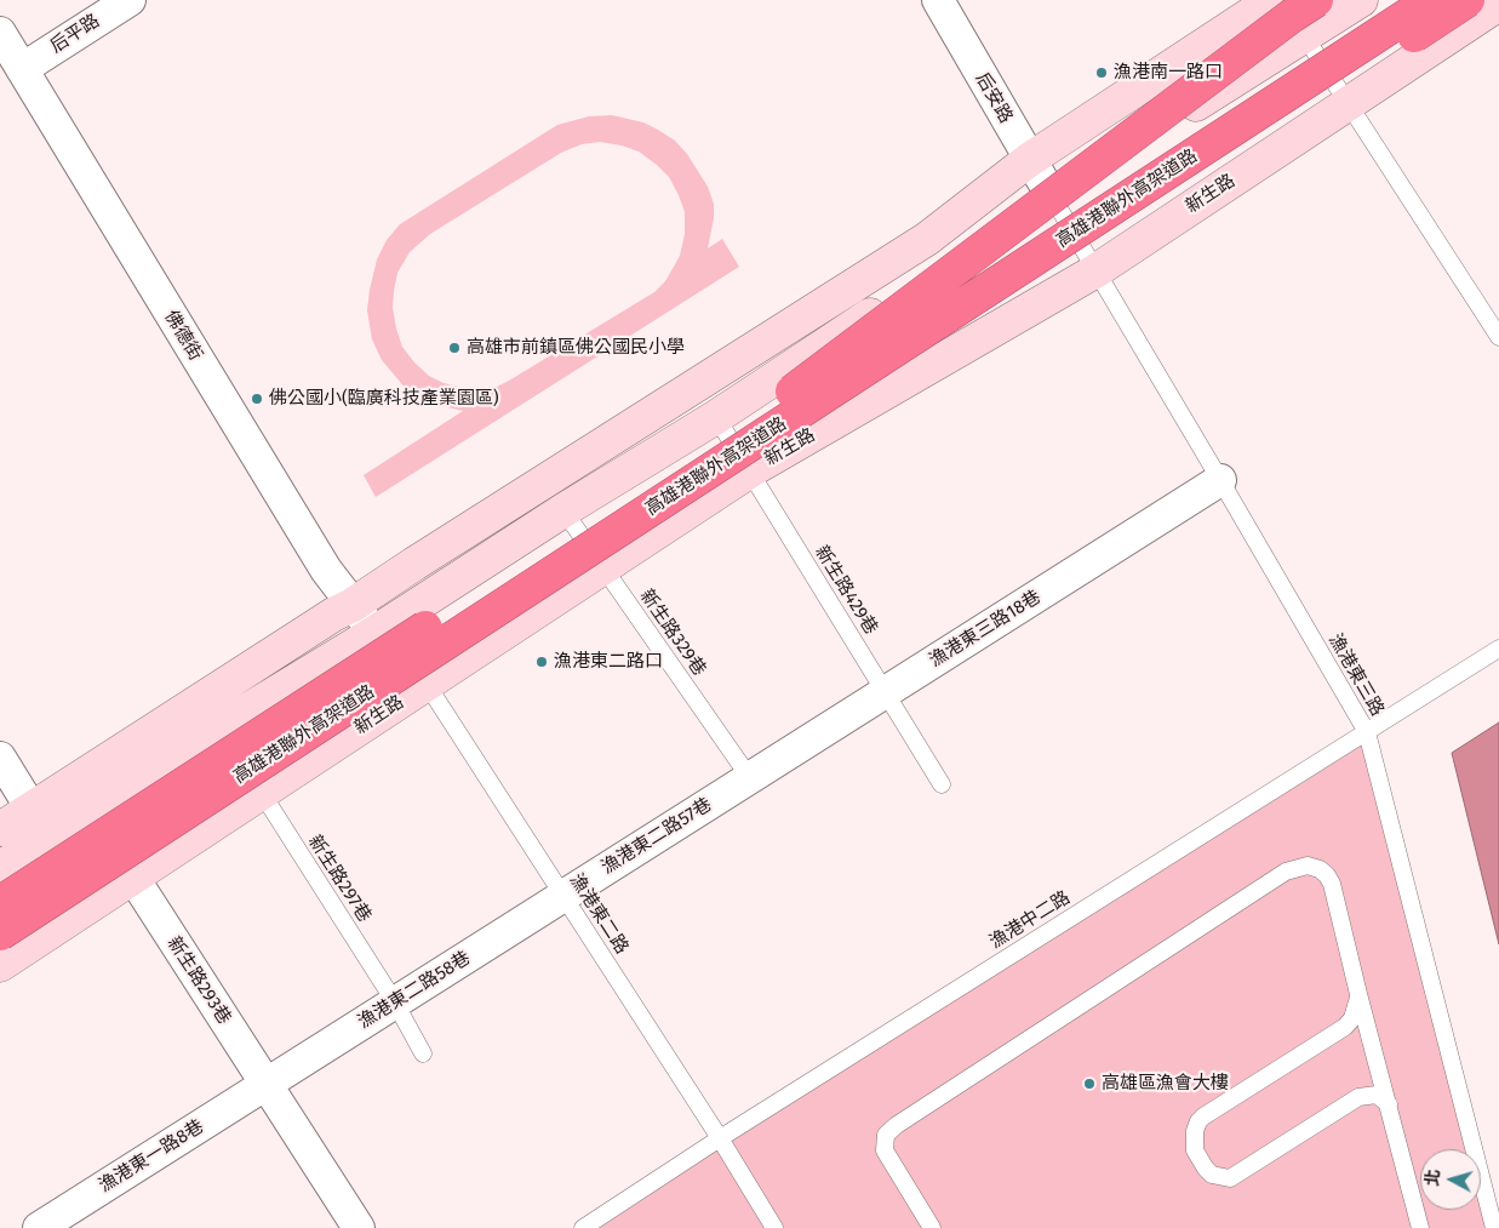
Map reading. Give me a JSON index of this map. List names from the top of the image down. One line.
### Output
{"streets":{"highway":["高雄港聯外高架道路"],"street":["后平路","后安路","新生路","佛德街","漁港東三路18巷","漁港東二路57巷","新生路293巷","漁港東二路58巷","漁港東一路8巷"],"lane":["新生路429巷","新生路329巷","漁港東三路","新生路297巷","漁港東二路","漁港中二路"]},"crossings":[["后平路","佛德街"],["后安路","漁港東三路"],["新生路","新生路429巷"],["新生路","新生路329巷"],["新生路","漁港東三路"],["新生路","新生路297巷"],["新生路","漁港東二路"],["新生路","新生路293巷"],["佛德街","漁港東二路"],["新生路429巷","漁港東三路18巷"],["漁港東三路18巷","新生路329巷"],["漁港東三路18巷","漁港東三路"],["漁港東三路18巷","漁港東二路57巷"],["新生路329巷","漁港東二路57巷"],["漁港東三路","漁港中二路"],["漁港東二路57巷","漁港東二路"],["漁港東二路57巷","漁港東二路58巷"],["新生路297巷","漁港東二路58巷"],["漁港東二路","漁港中二路"],["漁港東二路","漁港東二路58巷"],["新生路293巷","漁港東二路58巷"],["新生路293巷","漁港東一路8巷"],["漁港東二路58巷","漁港東一路8巷"]],"places":["漁港南一路口","高雄市前鎮區佛公國民小學","佛公國小(臨廣科技產業園區)","漁港東二路口","高雄區漁會大樓"],"north":"left"}
